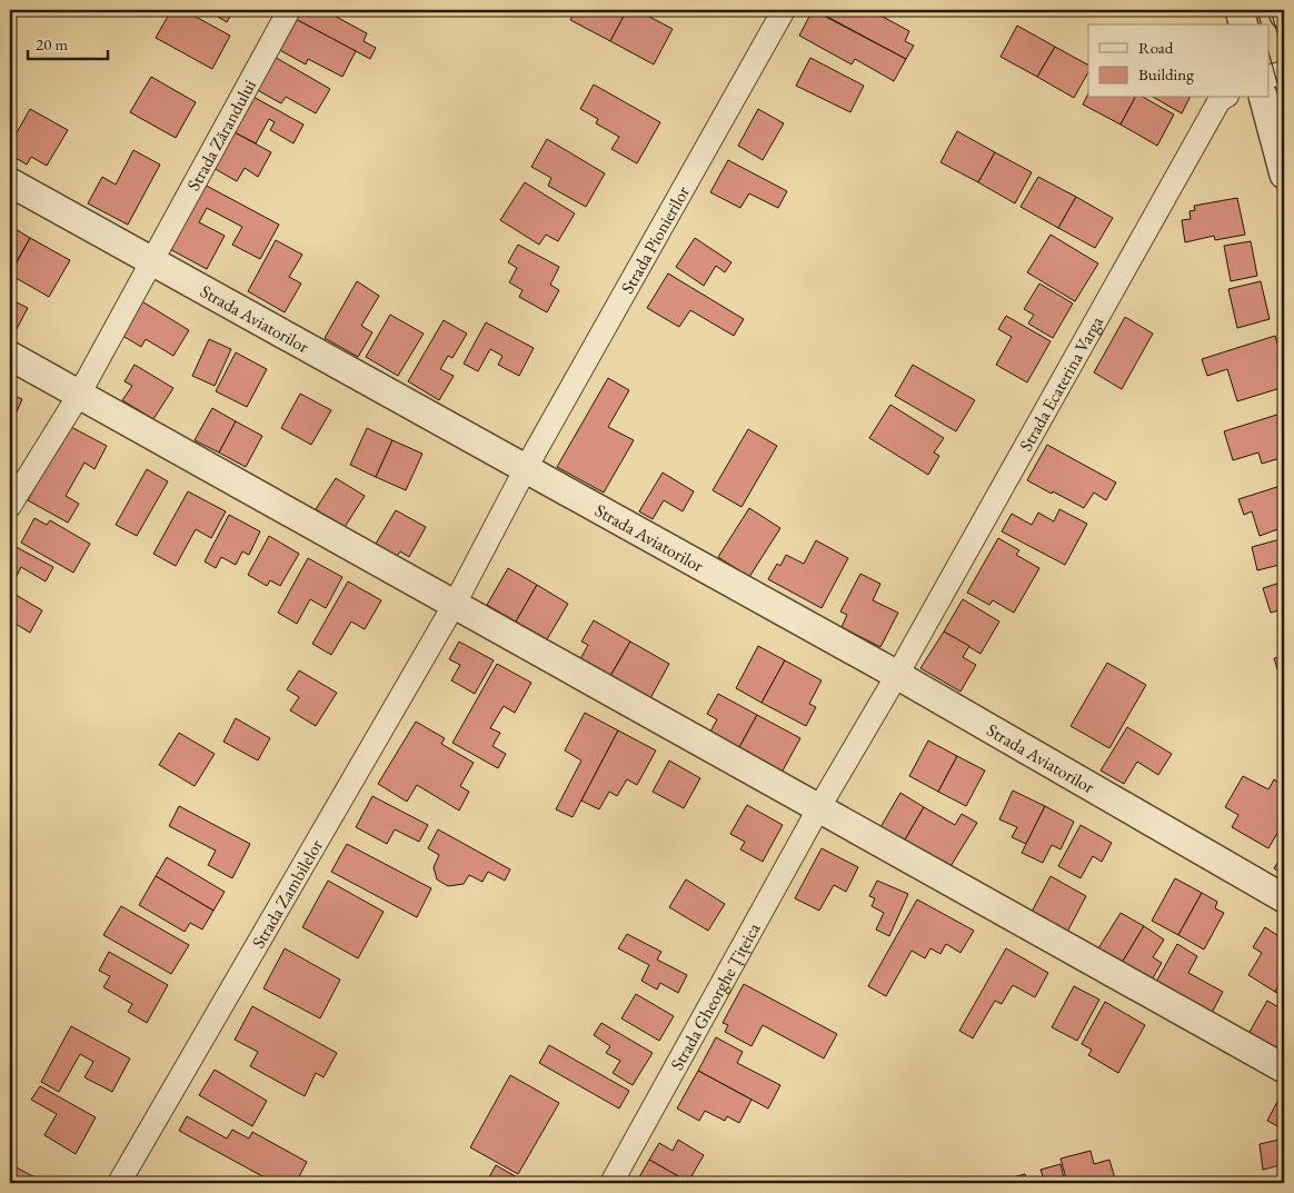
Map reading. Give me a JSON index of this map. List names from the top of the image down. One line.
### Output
{"streets":{"street":["Strada Zărandului","Strada Pionierilor","Strada Aviatorilor","Strada Ecaterina Varga","Strada Zambilelor","Strada Gheorghe Țițeica"]},"crossings":[["Strada Zărandului","Strada Aviatorilor"],["Strada Pionierilor","Strada Aviatorilor"],["Strada Pionierilor","Strada Zambilelor"],["Strada Aviatorilor","Strada Ecaterina Varga"],["Strada Ecaterina Varga","Strada Gheorghe Țițeica"]],"legend":["Road","Building"],"scale_bar":"20 m"}
